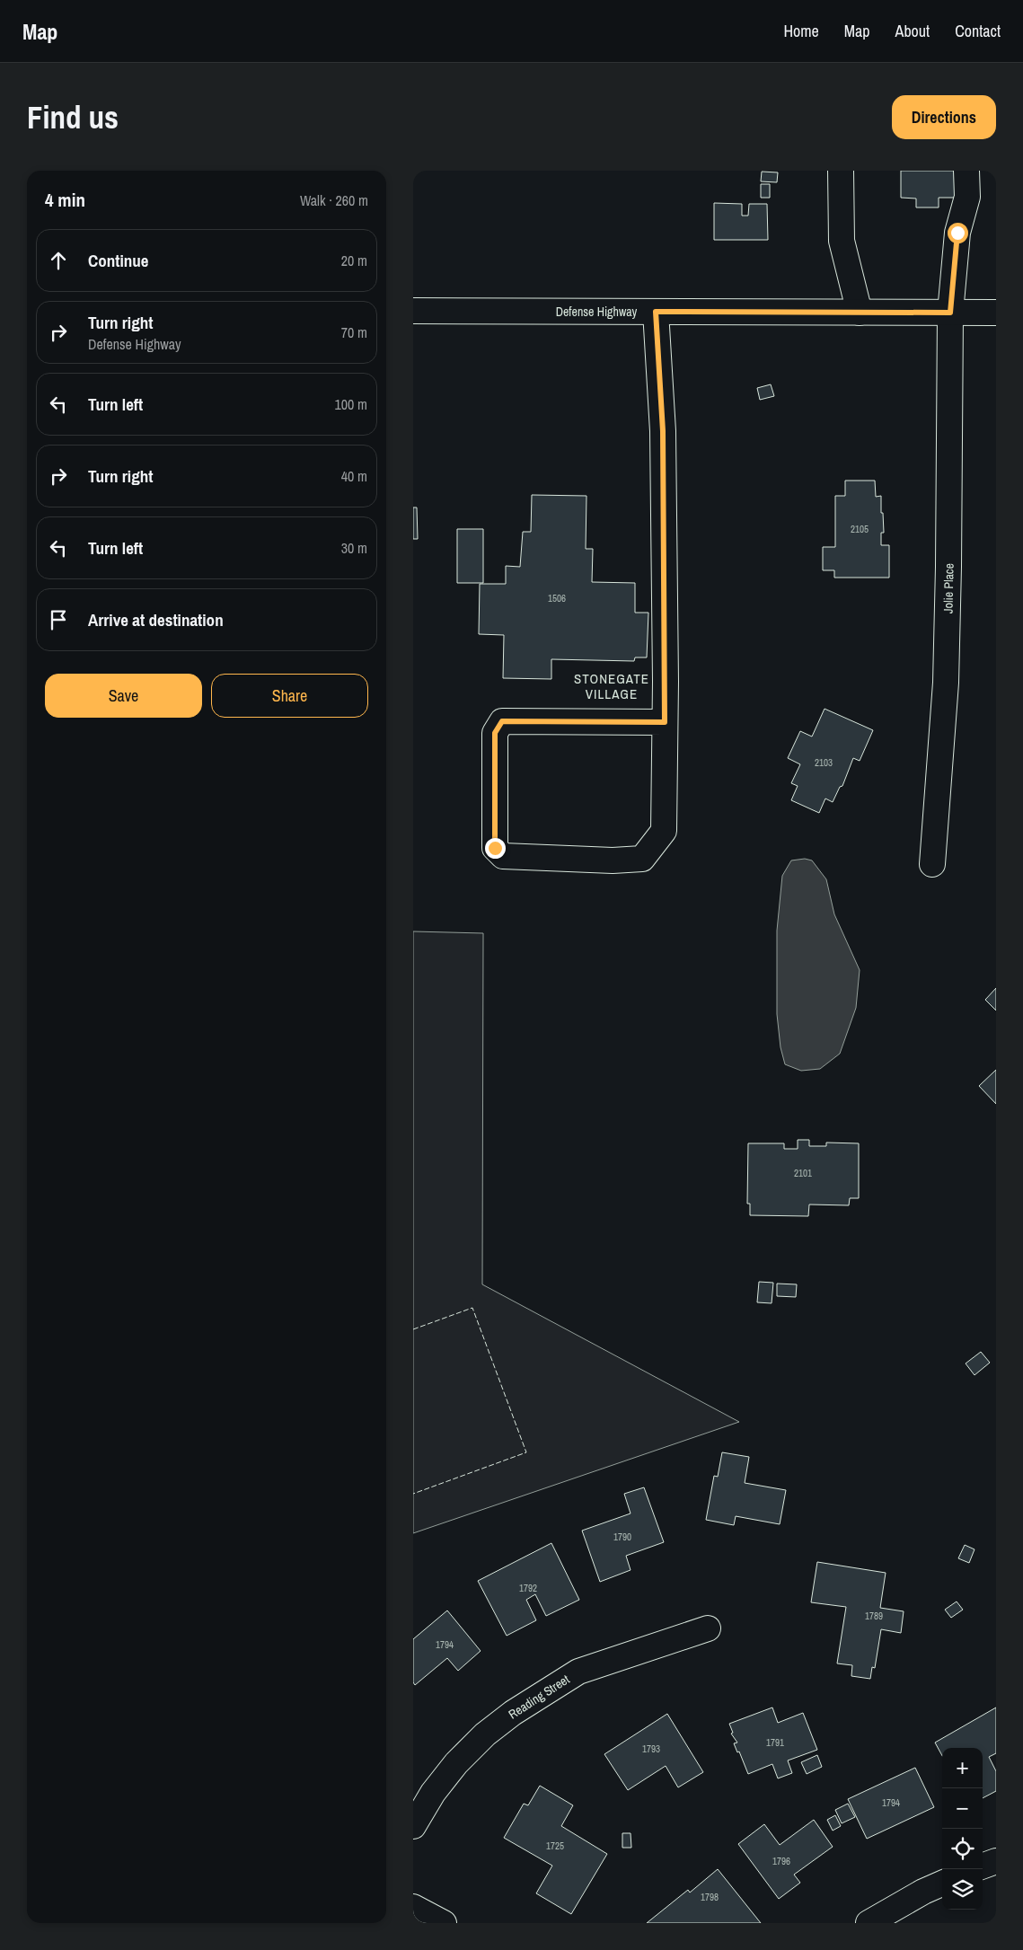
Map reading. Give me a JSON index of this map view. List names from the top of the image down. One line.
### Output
{"streets":{"street":["Defense Highway","Jolie Place","Reading Street"]},"crossings":[["Defense Highway","Jolie Place"]],"districts":["STONEGATE VILLAGE"],"house_numbers":["2105","1506","2103","2101","1790","1792","1789","1794","1791","1793","1794","1725","1796","1798"],"page":{"header":"Map","nav":["Home","Map","About","Contact"],"buttons":["Directions",["Save","Share"]],"title":"Find us","heading":["4 min","Walk · 260 m"],"list":[["Continue","20 m"],["Turn right","Defense Highway","70 m"],["Turn left","100 m"],["Turn right","40 m"],["Turn left","30 m"],"Arrive at destination"],"map_buttons":["+","−"]}}
